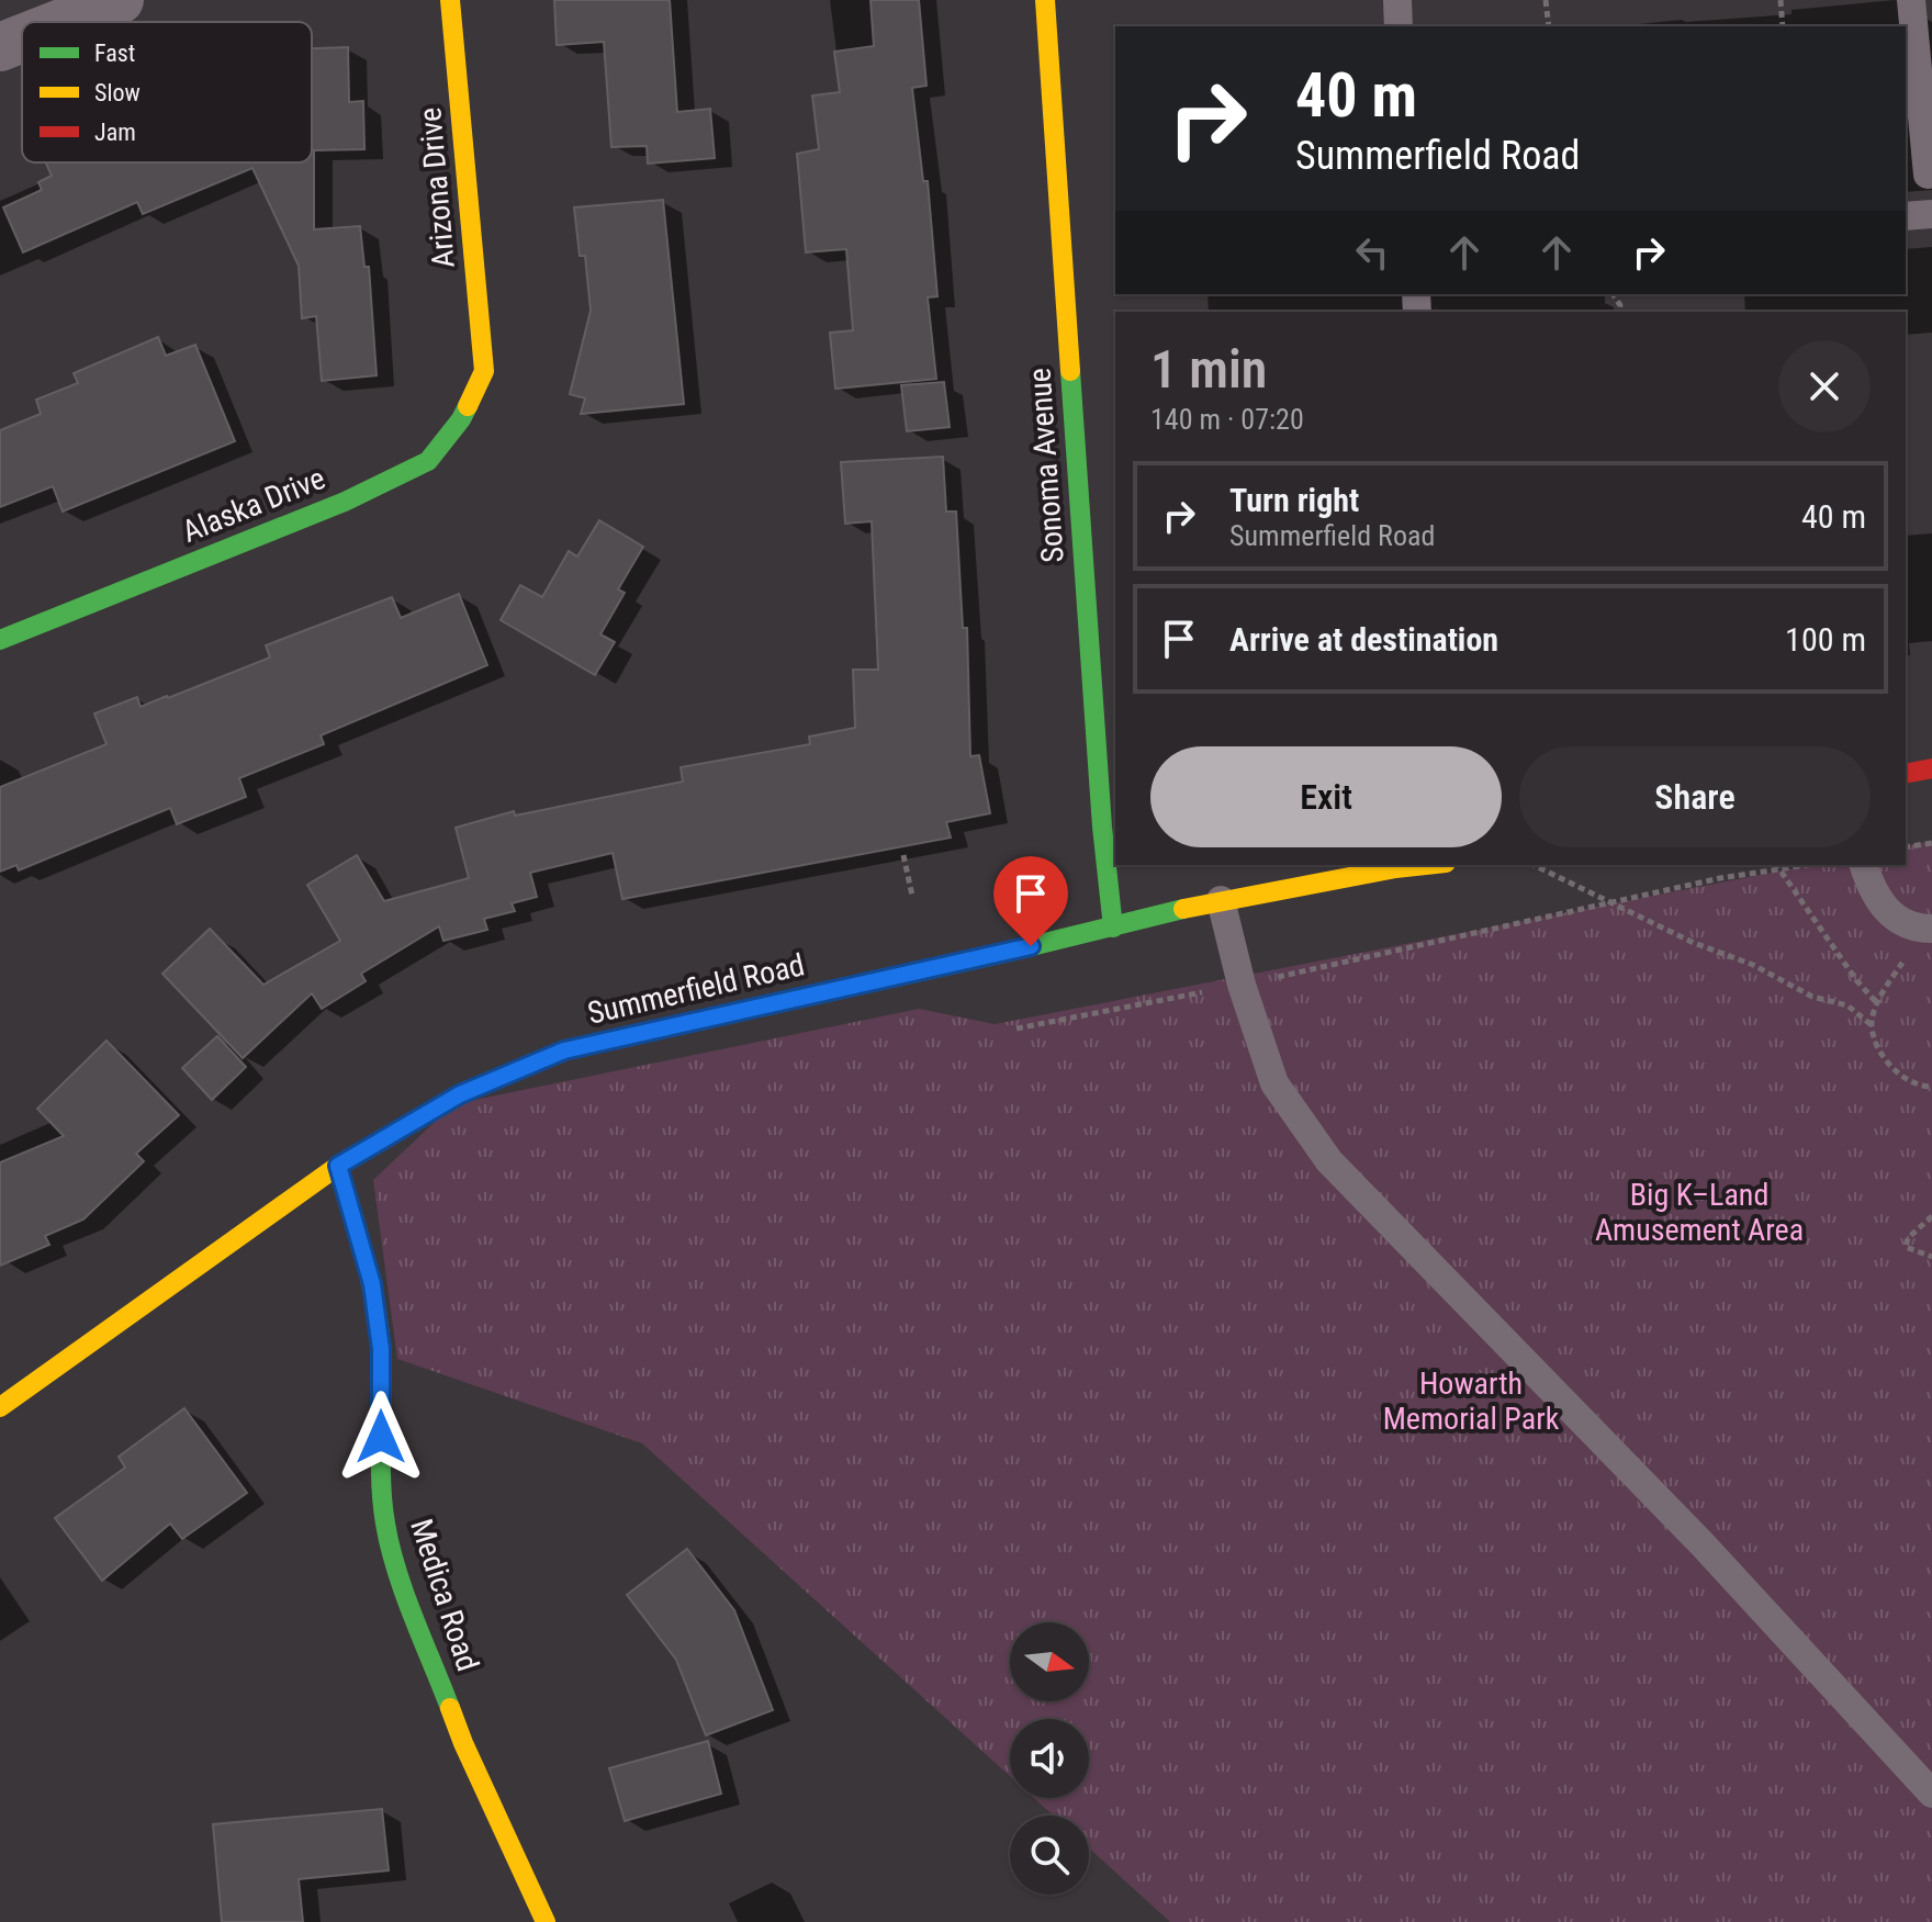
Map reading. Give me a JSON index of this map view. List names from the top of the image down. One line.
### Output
{"streets":{"street":["Arizona Drive","Sonoma Avenue","Alaska Drive","Summerfield Road","Medica Road"]},"crossings":[["Arizona Drive","Alaska Drive"],["Sonoma Avenue","Summerfield Road"],["Summerfield Road","Medica Road"]],"parks":["Big K–Land Amusement Area","Howarth Memorial Park"],"legend":["Fast","Slow","Jam"],"north":"right","page":{"turn":["40 m","Summerfield Road"],"heading":["1 min","140 m · 07:20"],"list":[{"name":"Turn right","note":"Summerfield Road","value":"40 m"},{"name":"Arrive at destination","value":"100 m"}],"buttons":["Exit","Share"]}}
